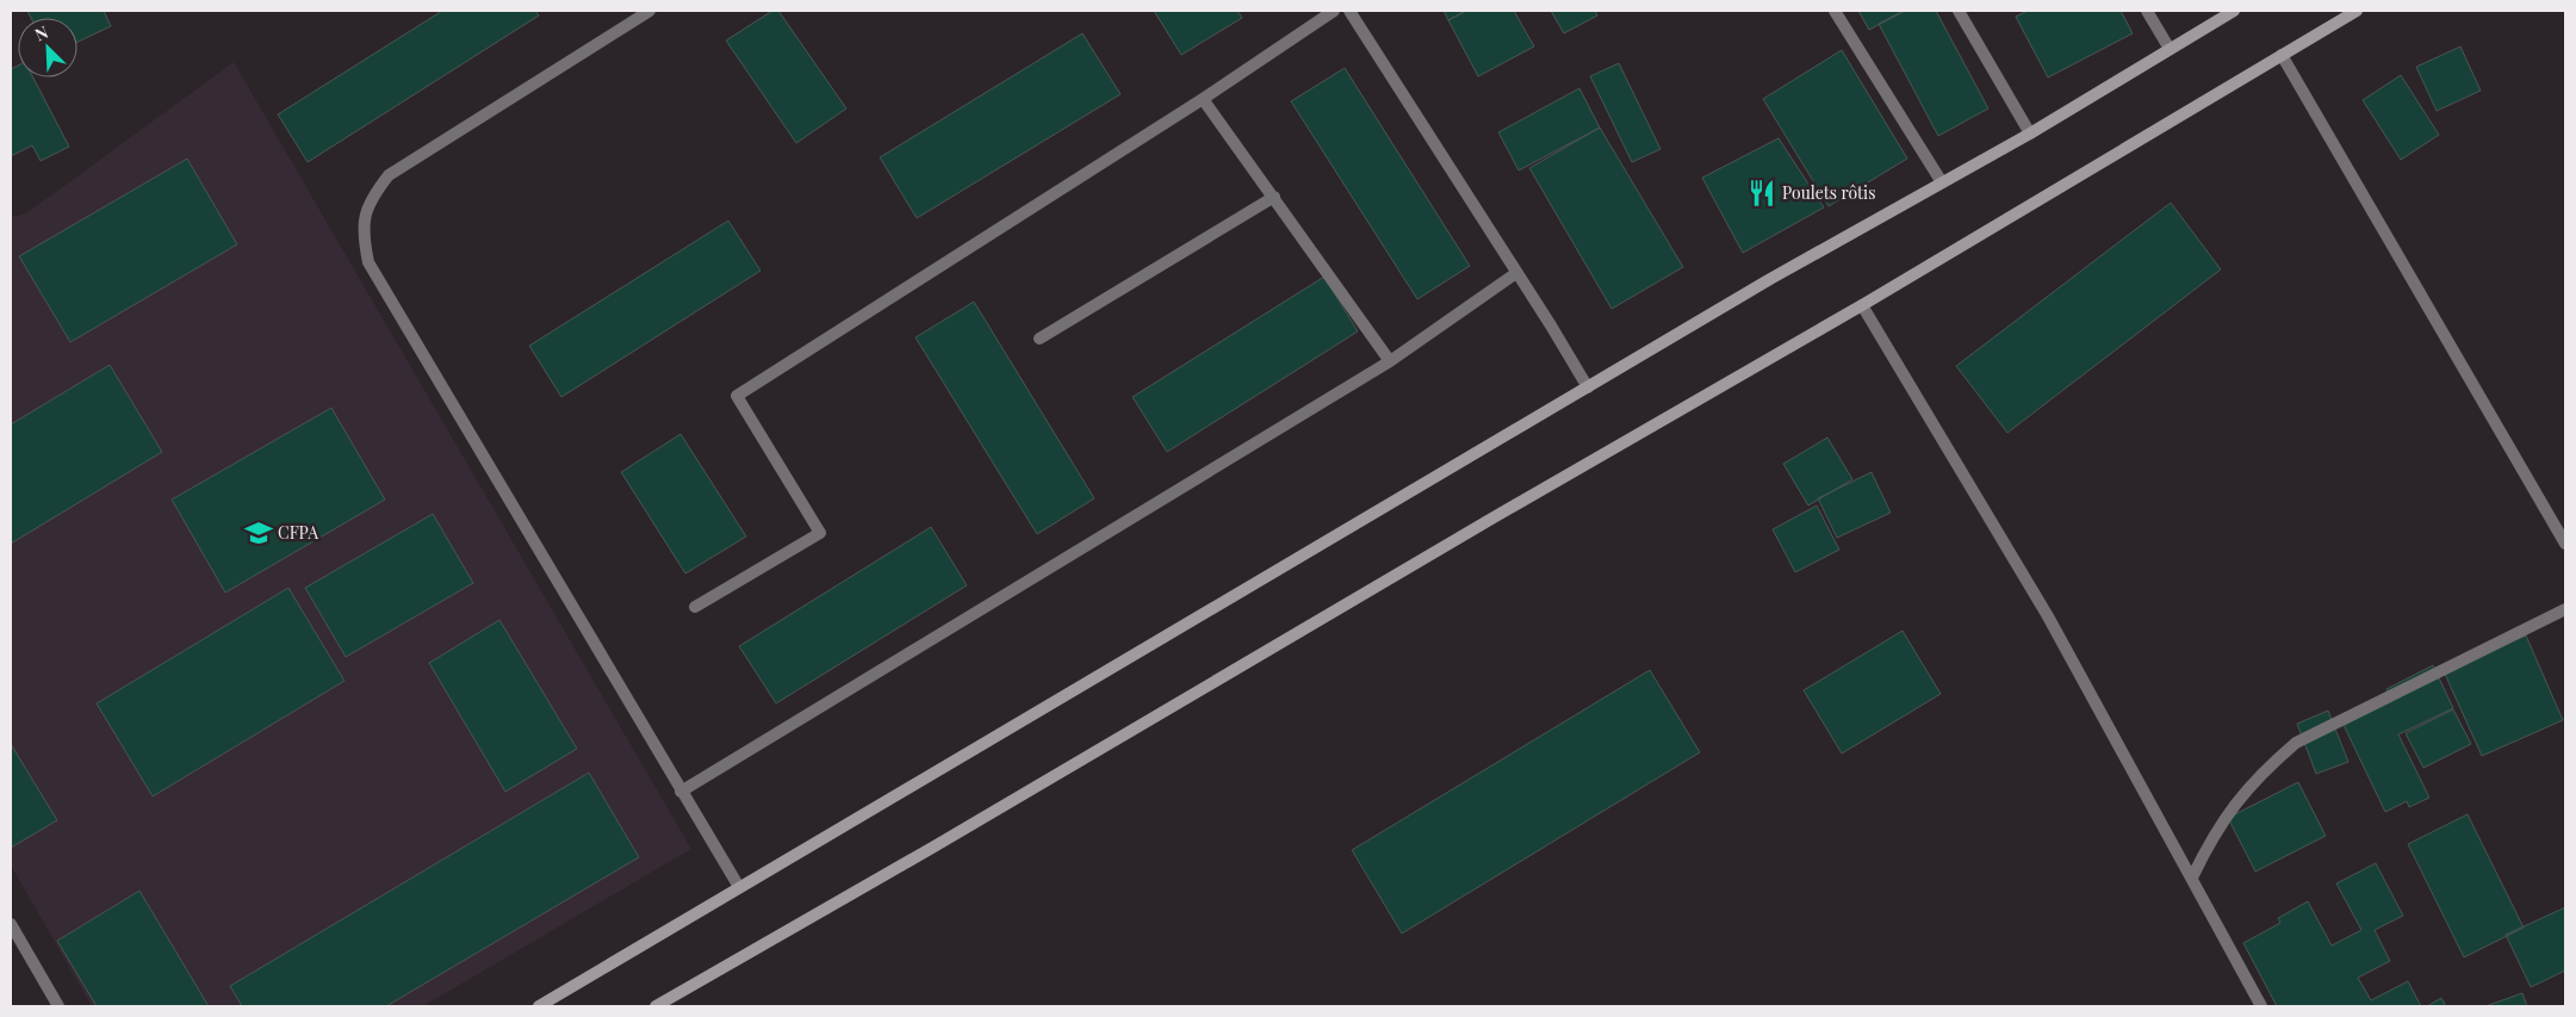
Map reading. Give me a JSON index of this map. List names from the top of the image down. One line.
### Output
{"places":{"restaurant":["Poulets rôtis"],"school or university":["CFPA"]},"north":"top left"}
